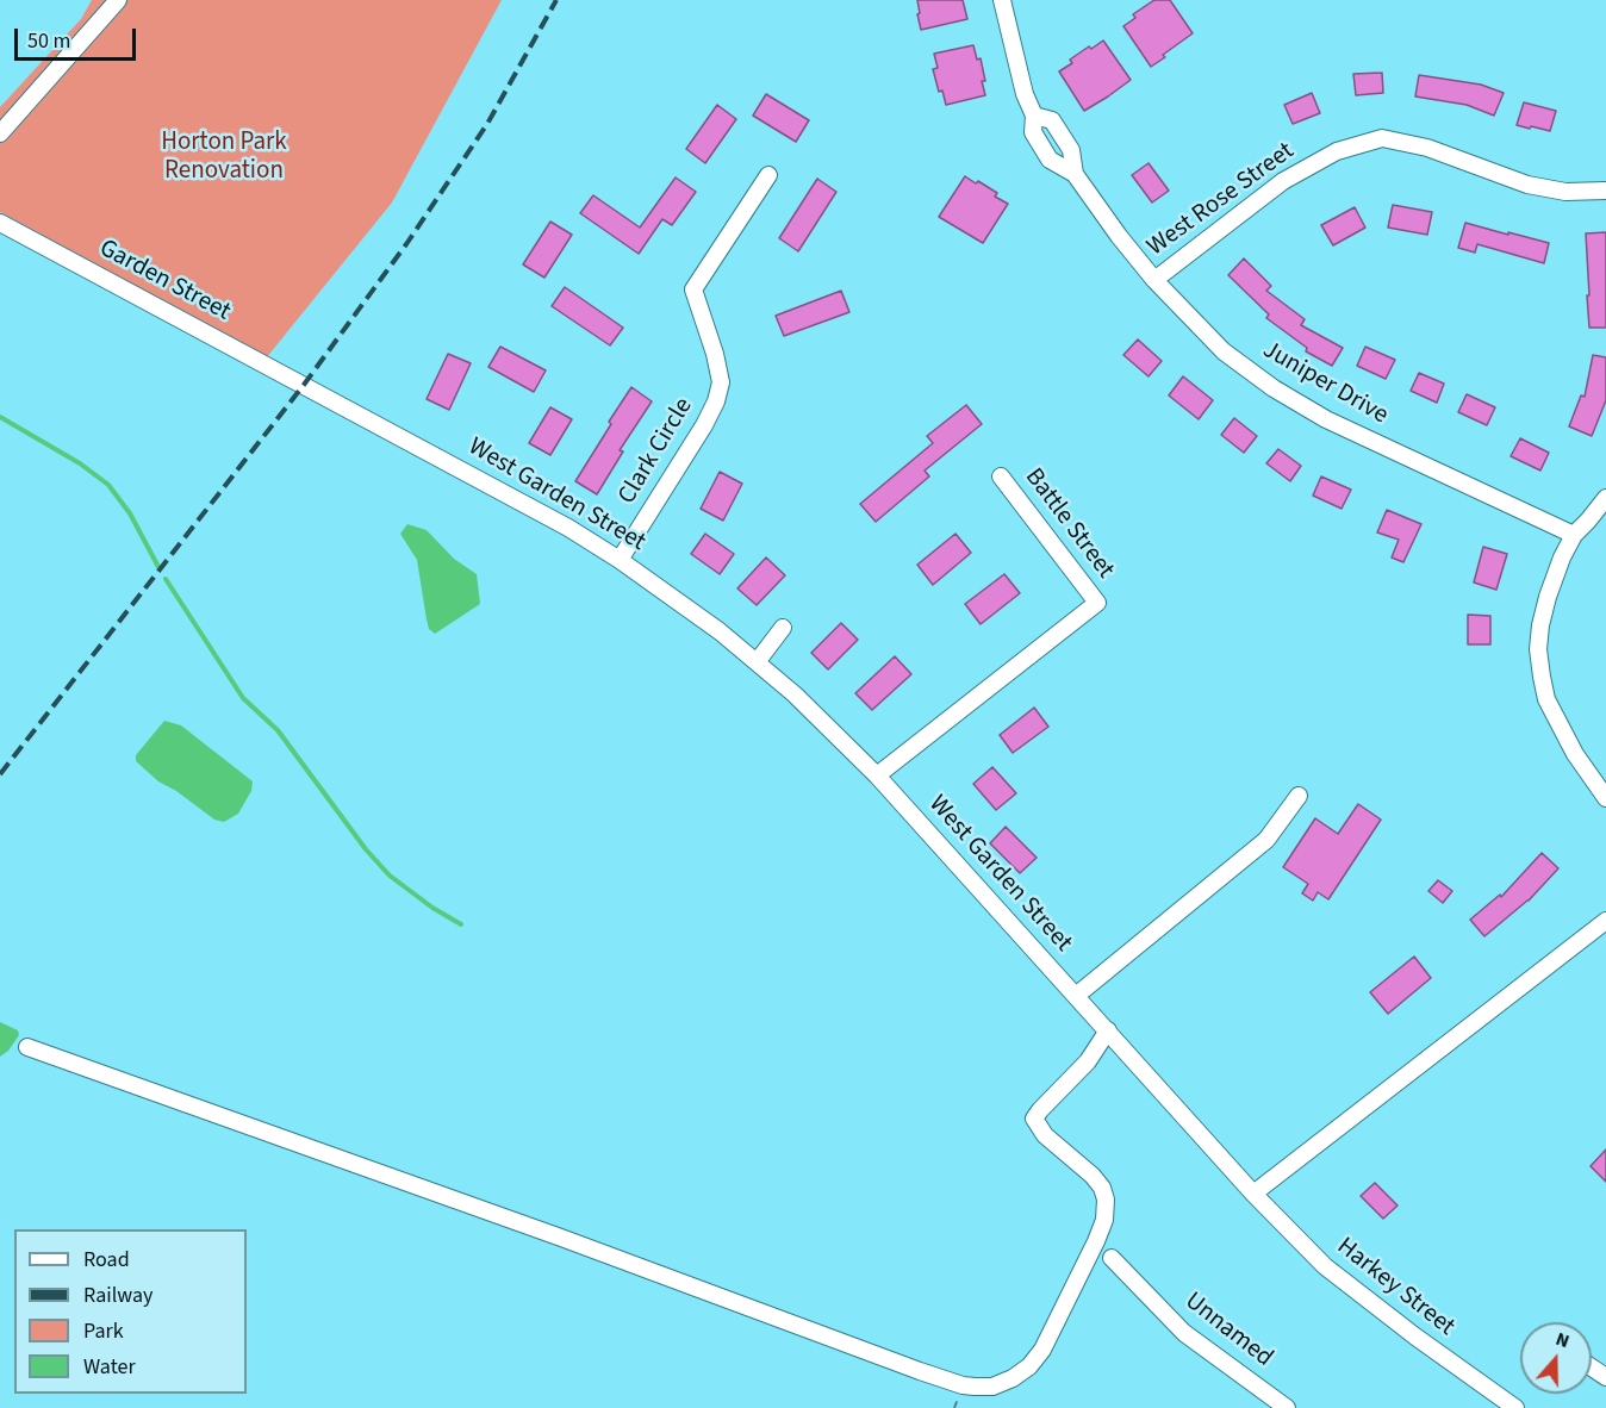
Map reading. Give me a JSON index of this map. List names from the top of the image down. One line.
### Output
{"streets":{"street":["West Rose Street","Garden Street","Juniper Drive","Clark Circle","West Garden Street","Battle Street","Harkey Street","Unnamed"]},"crossings":[["West Rose Street","Juniper Drive"],["Garden Street","West Garden Street"],["Clark Circle","West Garden Street"],["West Garden Street","Battle Street"],["West Garden Street","Harkey Street"]],"parks":["Horton Park Renovation"],"legend":["Road","Railway","Park","Water"],"scale_bar":"50 m","north":"top"}
